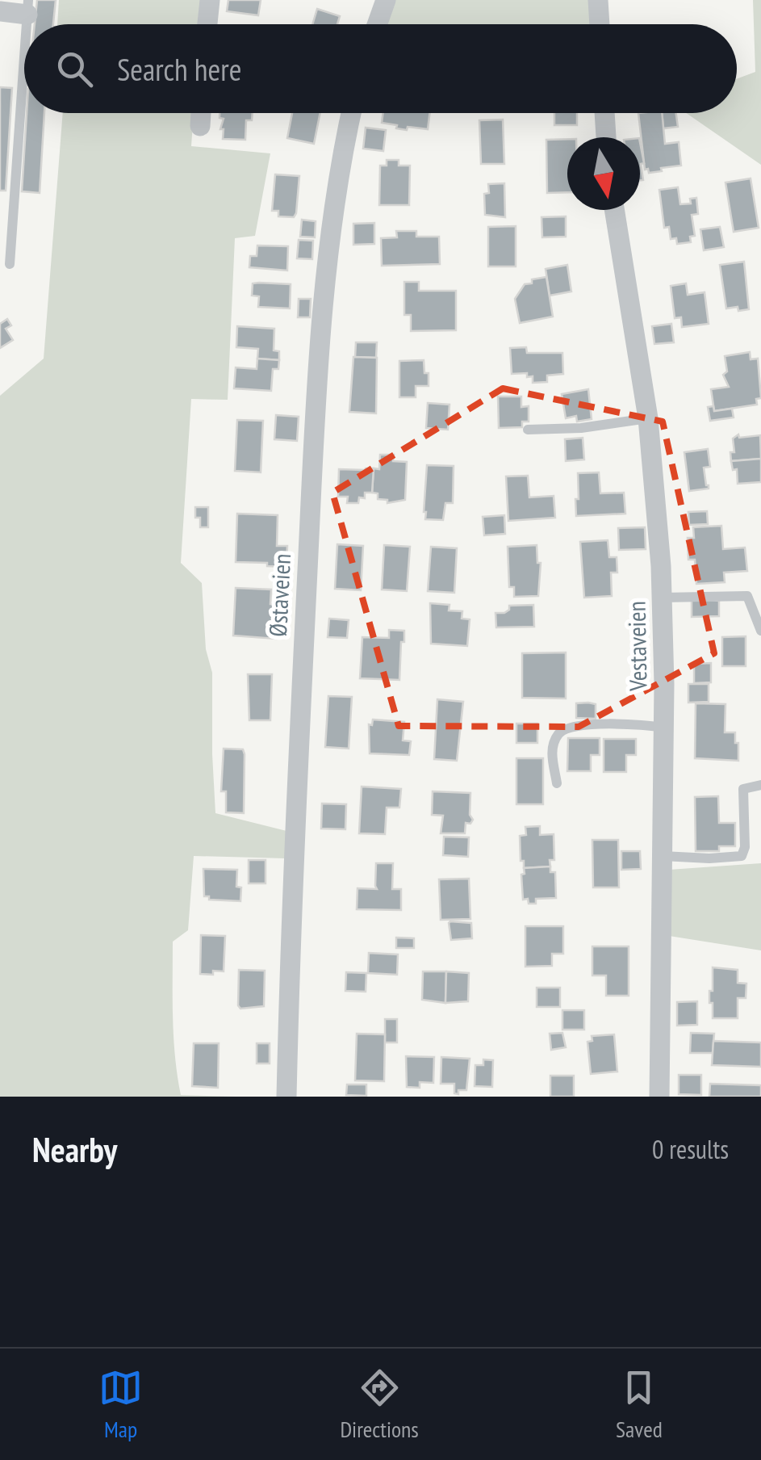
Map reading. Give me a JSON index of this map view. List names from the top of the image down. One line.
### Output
{"streets":{"street":["Østaveien","Vestaveien"]},"north":"bottom","page":{"search":"Search here","heading":["Nearby","0 results"],"nav":["Map","Directions","Saved"]}}
